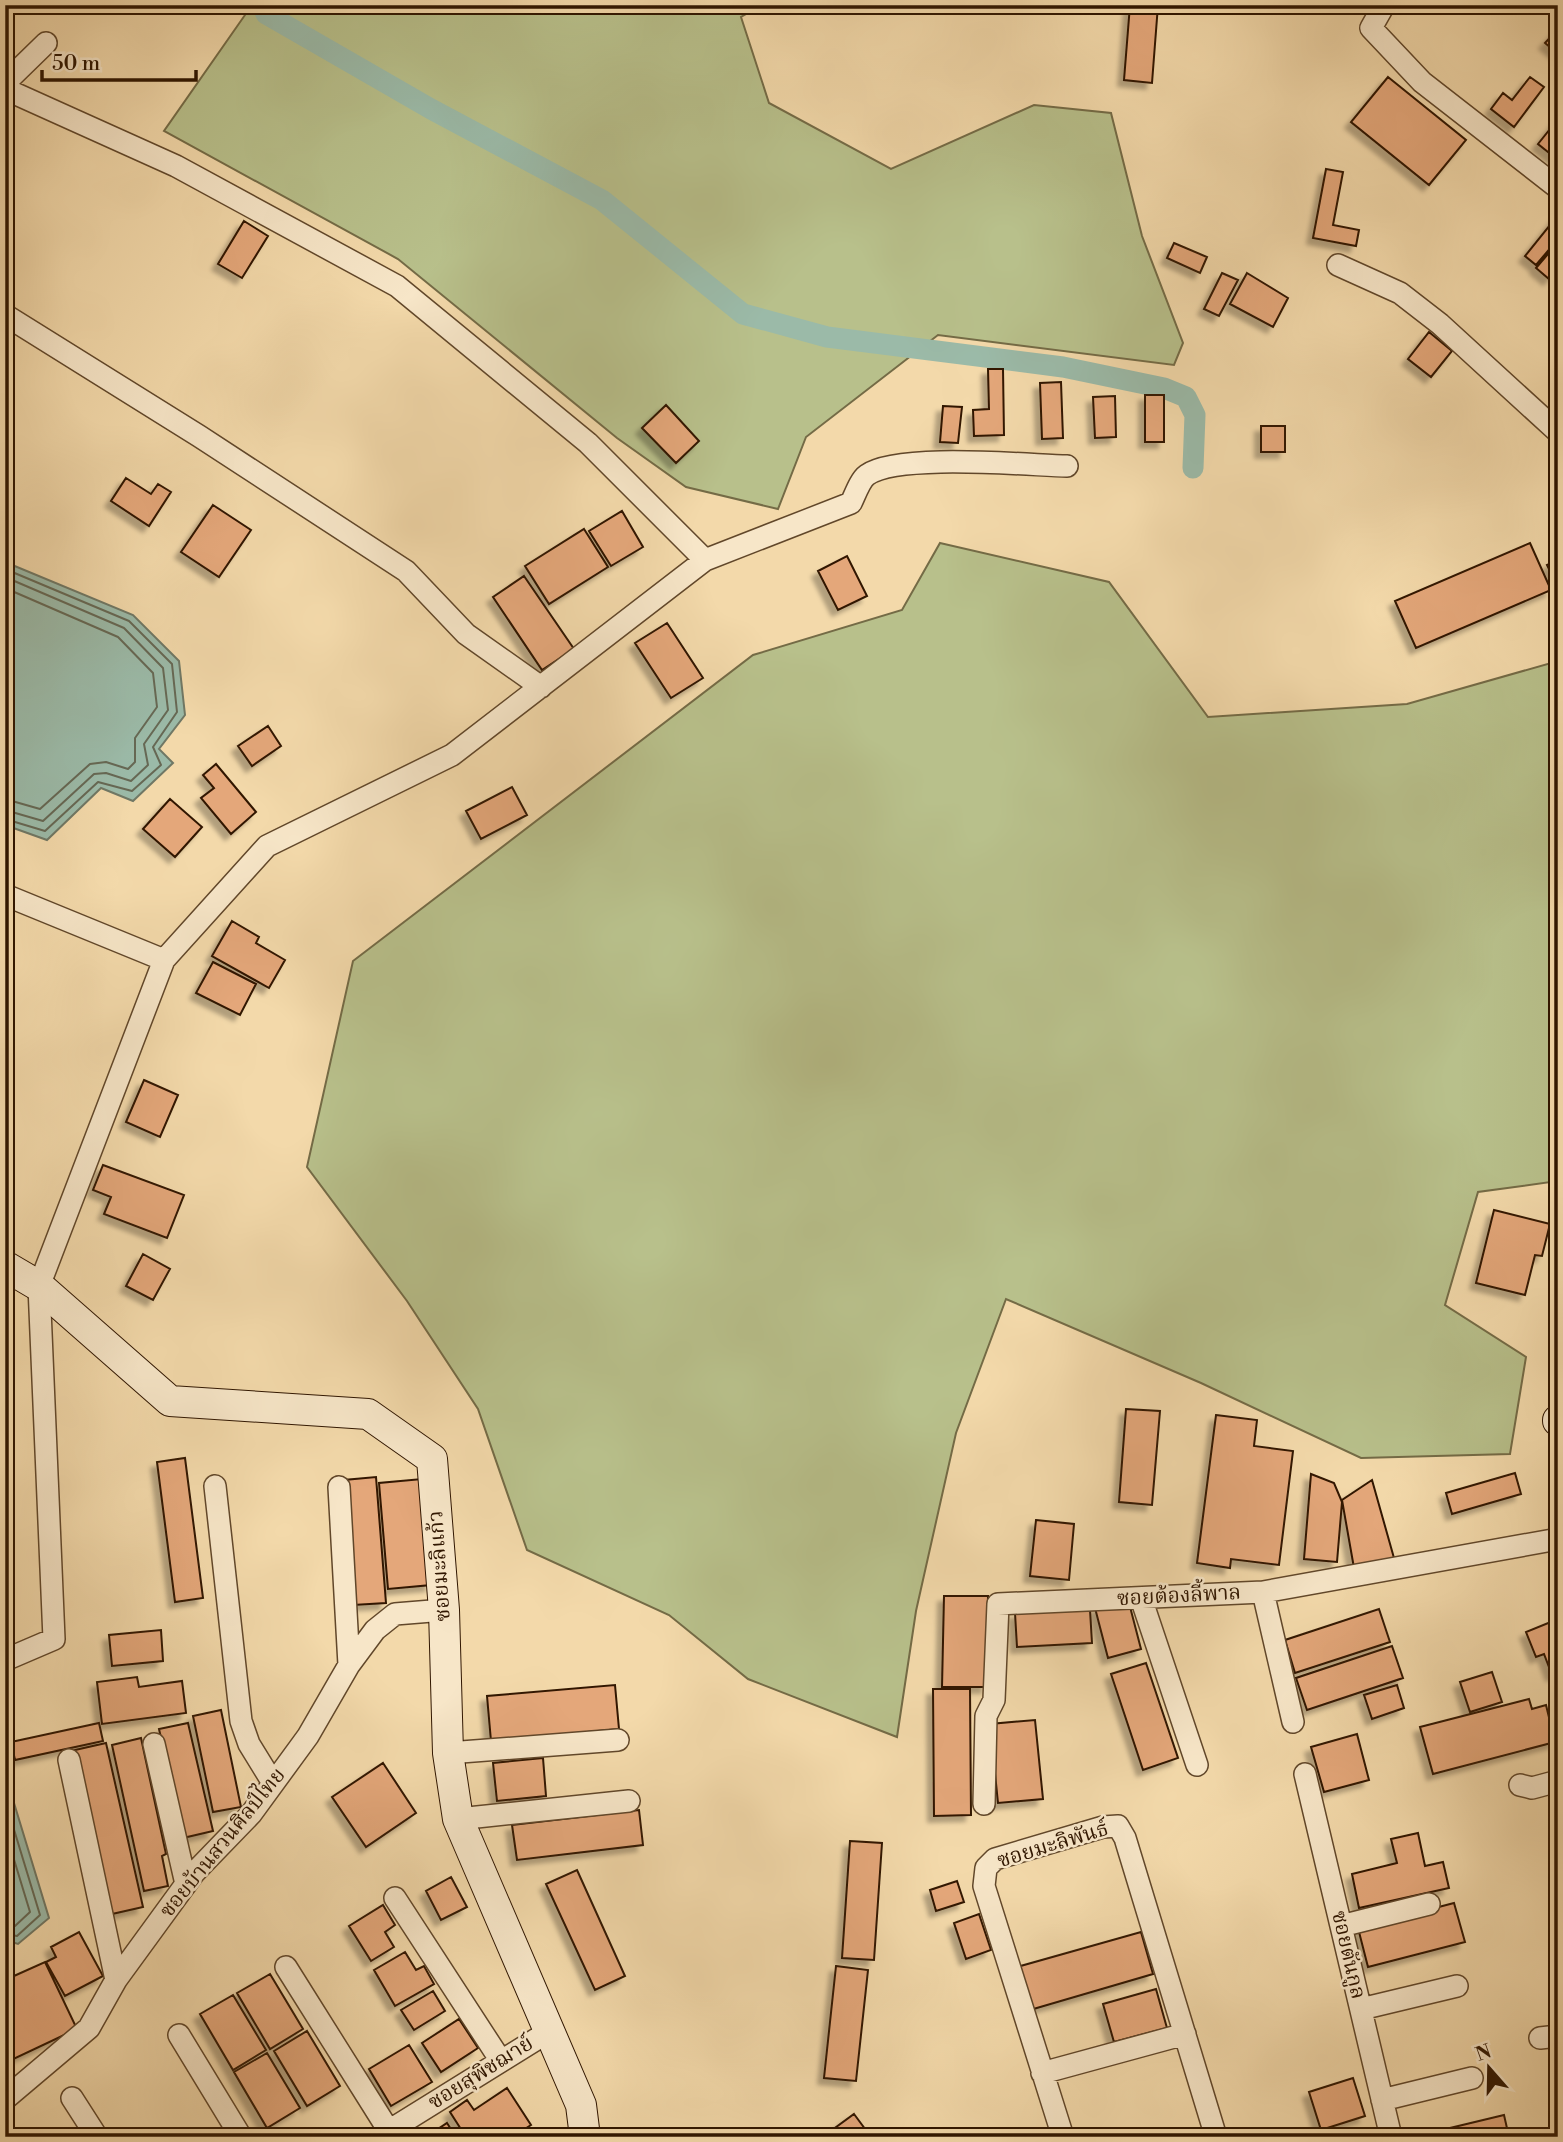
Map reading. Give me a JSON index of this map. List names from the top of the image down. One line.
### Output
{"streets":{"street":["ซอยมะลิแก้ว","ซอยต้องลี้พาล","ซอยบ้านสวนศิลป์ไทย","ซอยมะลิพันธ์","ซอยตันกูล","ซอยสุพิชฌาย์"]},"crossings":[["ซอยมะลิแก้ว","ซอยบ้านสวนศิลป์ไทย"],["ซอยมะลิแก้ว","ซอยสุพิชฌาย์"]],"scale_bar":"50 m","north":"top"}
